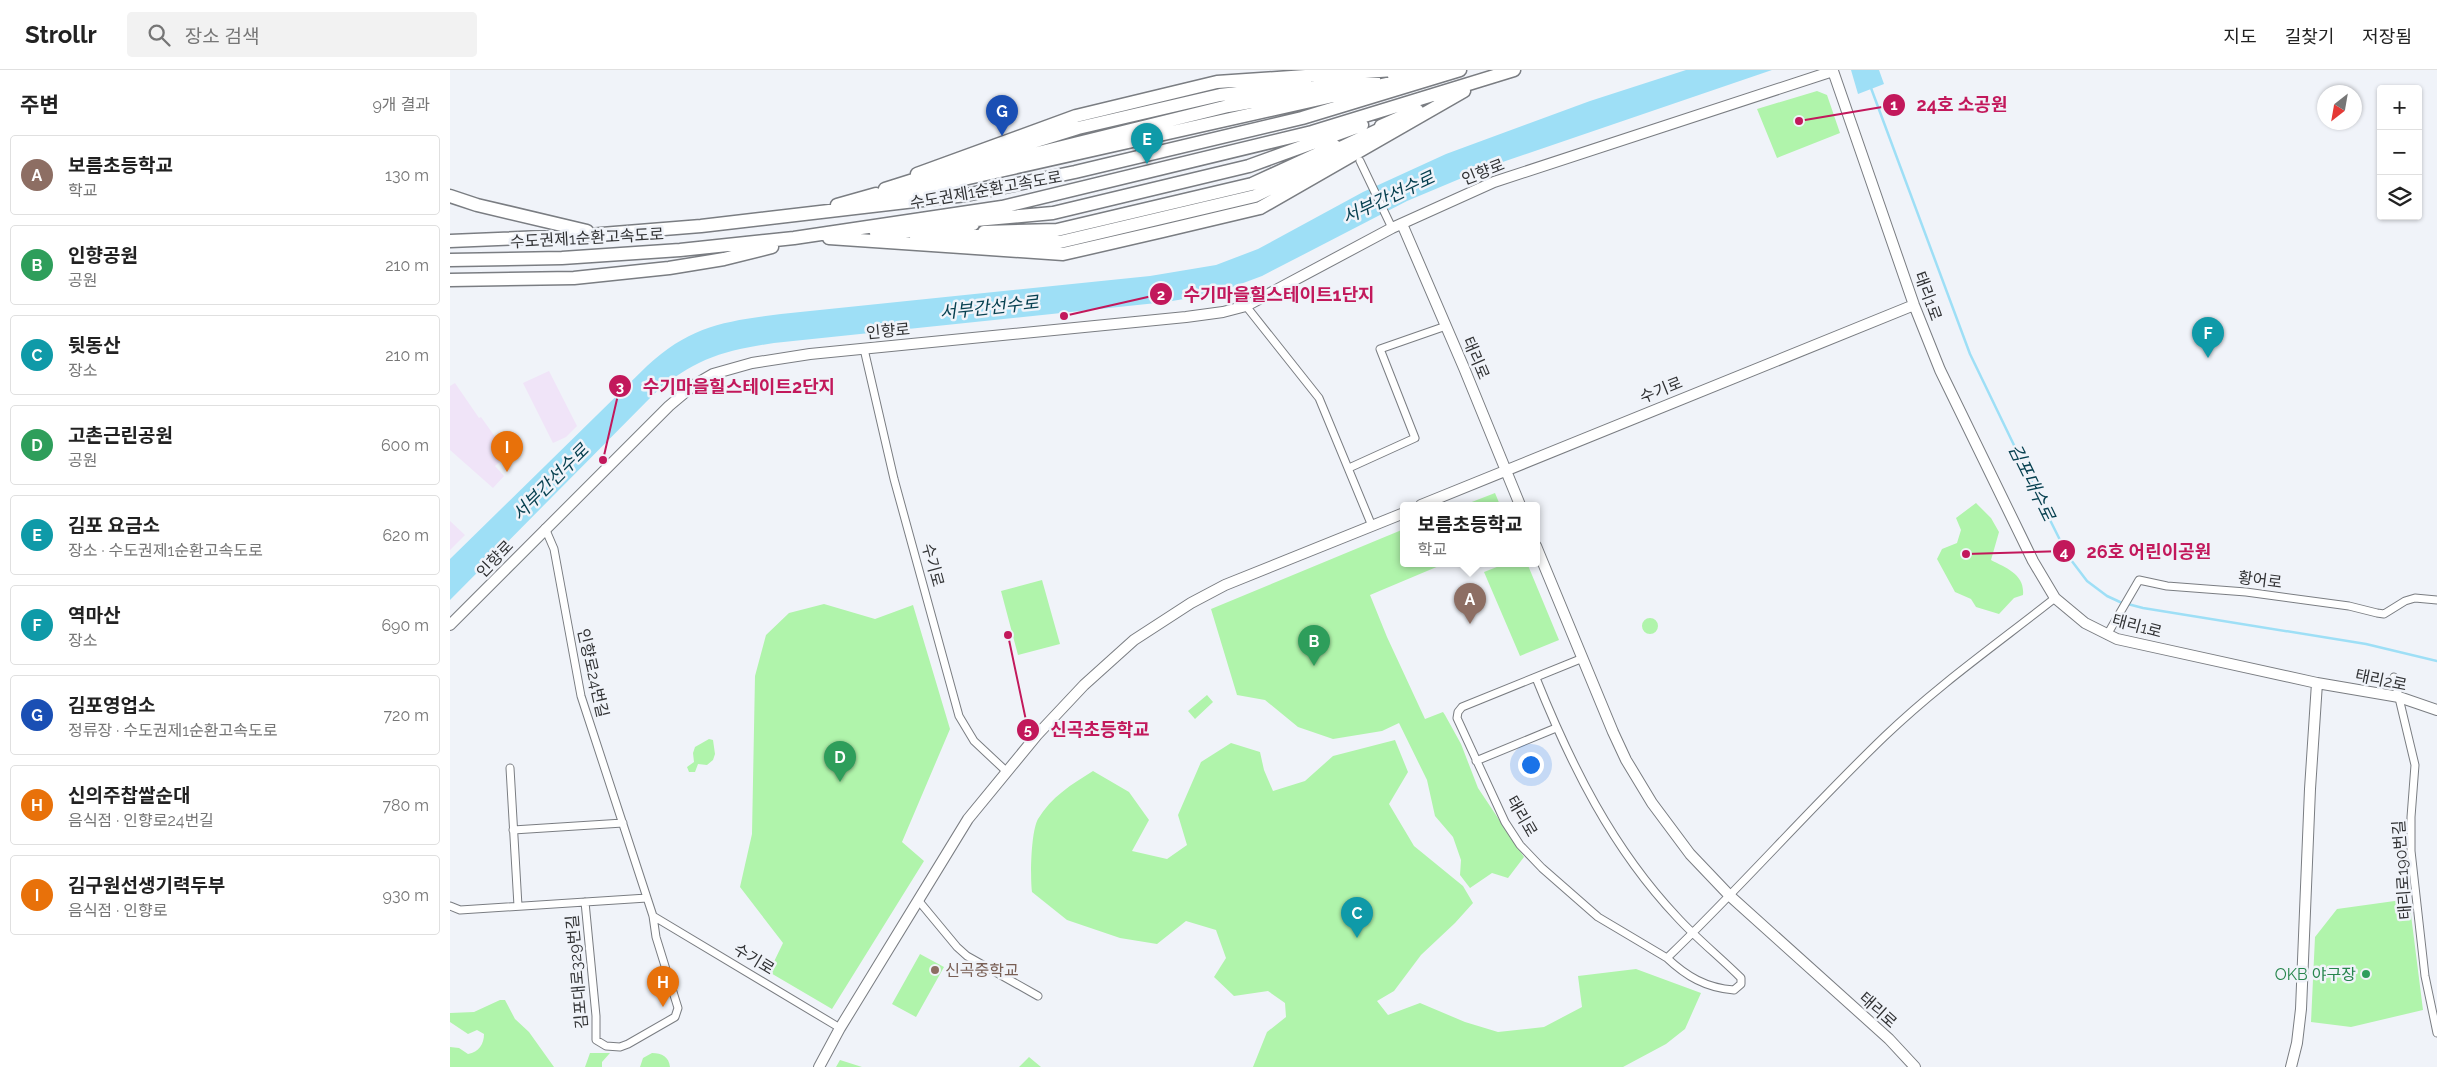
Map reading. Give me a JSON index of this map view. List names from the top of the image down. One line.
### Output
{"streets":{"highway":["수도권제1순환고속도로"],"street":["인향로","태리1로","태리로","수기로","황어로","인향로24번길","태리2로","태리로190번길","김포대로329번길"]},"crossings":[["인향로","태리1로"],["인향로","태리로"],["인향로","수기로"],["인향로","인향로24번길"],["태리1로","수기로"],["태리1로","황어로"],["태리1로","태리2로"],["태리로","수기로"],["수기로","인향로24번길"],["인향로24번길","김포대로329번길"],["태리2로","태리로190번길"]],"water":["서부간선수로","김포대수로"],"places":["24호 소공원","수기마을힐스테이트1단지","수기마을힐스테이트2단지","26호 어린이공원","신곡초등학교","신곡중학교","OKB 야구장"],"north":"bottom left","page":{"header":"Strollr","search":"장소 검색","nav":["지도","길찾기","저장됨"],"heading":["주변","9개 결과"],"map_buttons":["+","−"],"pins":["G","E","F","I","A","B","D","C","H"],"list":[{"mark":"A","name":"보름초등학교","note":"학교","value":"130 m"},{"mark":"B","name":"인향공원","note":"공원","value":"210 m"},{"mark":"C","name":"뒷동산","note":"장소","value":"210 m"},{"mark":"D","name":"고촌근린공원","note":"공원","value":"600 m"},{"mark":"E","name":"김포 요금소","note":"장소 · 수도권제1순환고속도로","value":"620 m"},{"mark":"F","name":"역마산","note":"장소","value":"690 m"},{"mark":"G","name":"김포영업소","note":"정류장 · 수도권제1순환고속도로","value":"720 m"},{"mark":"H","name":"신의주찹쌀순대","note":"음식점 · 인향로24번길","value":"780 m"},{"mark":"I","name":"김구원선생기력두부","note":"음식점 · 인향로","value":"930 m"}],"popup":["보름초등학교","학교"]}}
